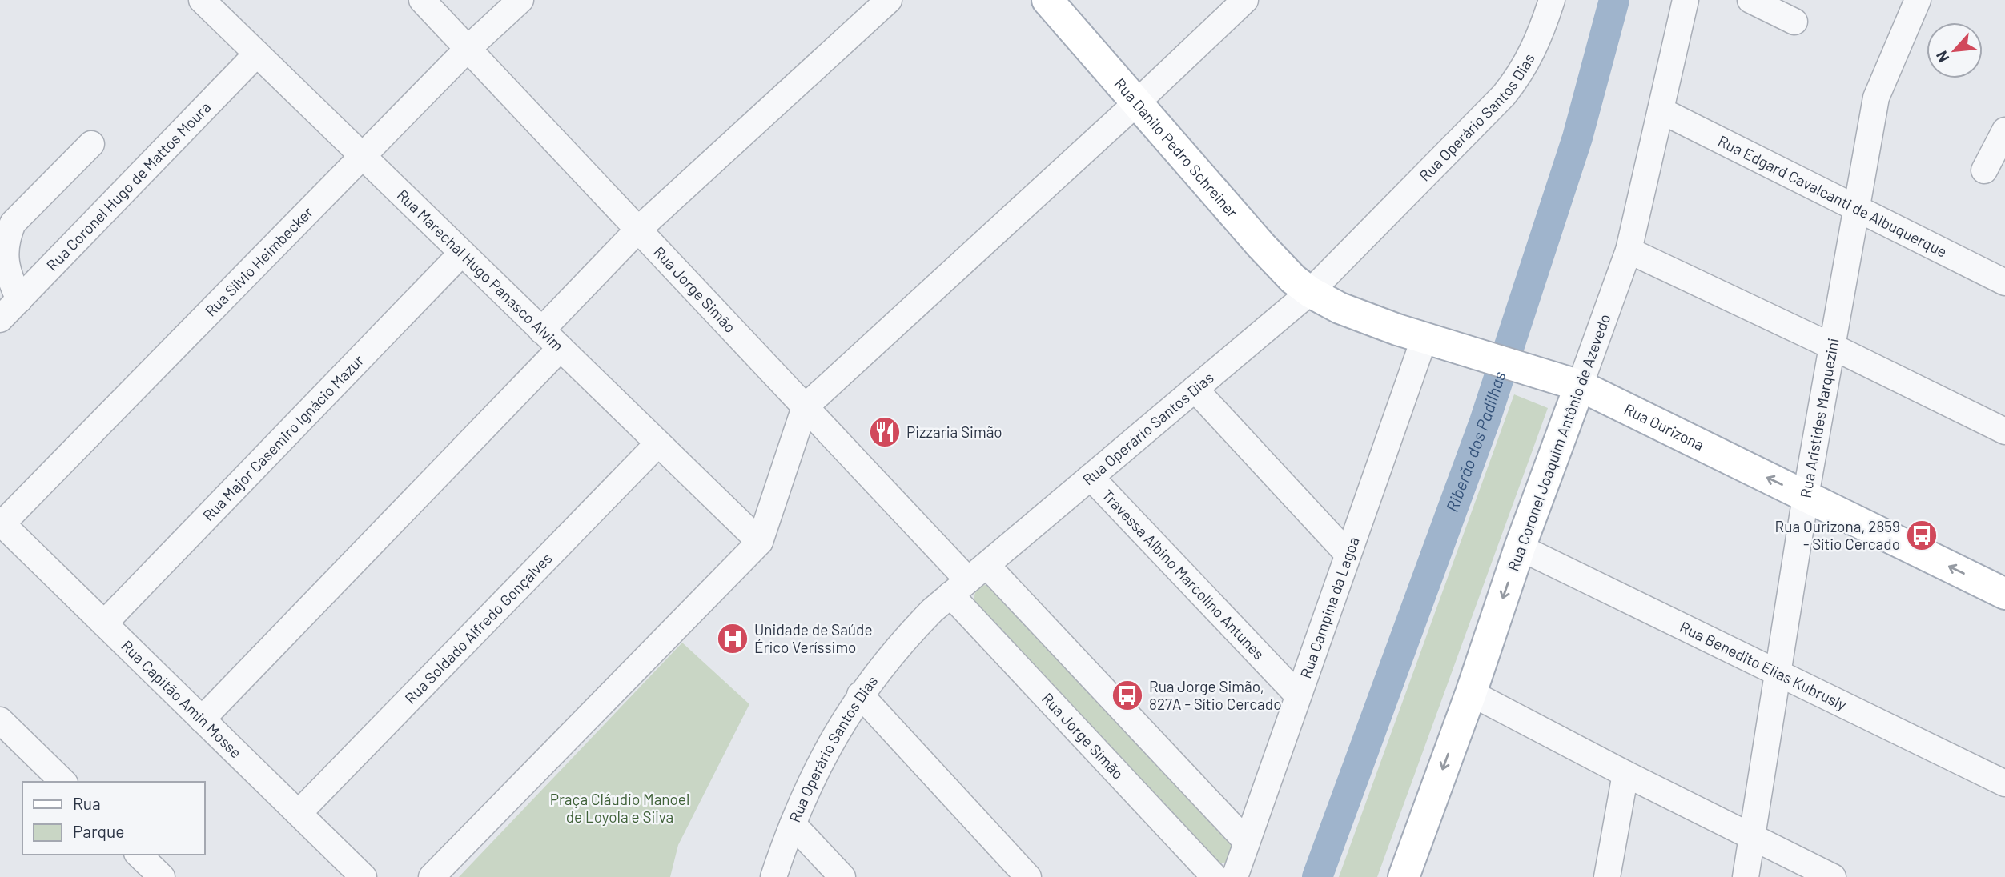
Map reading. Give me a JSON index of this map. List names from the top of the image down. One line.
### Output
{"streets":{"main road":["Rua Danilo Pedro Schreiner","Rua Ourizona","Rua Coronel Joaquim Antônio de Azevedo"],"street":["Rua Operário Santos Dias","Rua Coronel Hugo de Mattos Moura","Rua Edgard Cavalcanti de Albuquerque","Rua Sílvio Heimbecker","Rua Marechal Hugo Panasco Alvim","Rua Jorge Simão","Rua Aristides Marquezini","Rua Major Casemiro Ignácio Mazur","Travessa Albino Marcolino Antunes","Rua Campina da Lagoa","Rua Soldado Alfredo Gonçalves","Rua Benedito Elias Kubrusly","Rua Capitão Amin Mosse"]},"crossings":[["Rua Operário Santos Dias","Rua Danilo Pedro Schreiner"],["Rua Operário Santos Dias","Rua Jorge Simão"],["Rua Operário Santos Dias","Rua Ourizona"],["Rua Operário Santos Dias","Travessa Albino Marcolino Antunes"],["Rua Danilo Pedro Schreiner","Rua Ourizona"],["Rua Coronel Hugo de Mattos Moura","Rua Marechal Hugo Panasco Alvim"],["Rua Edgard Cavalcanti de Albuquerque","Rua Aristides Marquezini"],["Rua Edgard Cavalcanti de Albuquerque","Rua Coronel Joaquim Antônio de Azevedo"],["Rua Sílvio Heimbecker","Rua Marechal Hugo Panasco Alvim"],["Rua Sílvio Heimbecker","Rua Jorge Simão"],["Rua Sílvio Heimbecker","Rua Capitão Amin Mosse"],["Rua Marechal Hugo Panasco Alvim","Rua Major Casemiro Ignácio Mazur"],["Rua Marechal Hugo Panasco Alvim","Rua Soldado Alfredo Gonçalves"],["Rua Jorge Simão","Rua Campina da Lagoa"],["Rua Aristides Marquezini","Rua Ourizona"],["Rua Aristides Marquezini","Rua Benedito Elias Kubrusly"],["Rua Ourizona","Rua Coronel Joaquim Antônio de Azevedo"],["Rua Ourizona","Rua Campina da Lagoa"],["Rua Major Casemiro Ignácio Mazur","Rua Capitão Amin Mosse"],["Rua Coronel Joaquim Antônio de Azevedo","Rua Benedito Elias Kubrusly"],["Travessa Albino Marcolino Antunes","Rua Campina da Lagoa"],["Rua Soldado Alfredo Gonçalves","Rua Capitão Amin Mosse"]],"one_way":["Rua Ourizona","Rua Coronel Joaquim Antônio de Azevedo"],"water":["Riberão dos Padilhas"],"parks":["Praça Cláudio Manoel de Loyola e Silva"],"places":{"restaurant":["Pizzaria Simão"],"bus stop":["Rua Ourizona, 2859 - Sítio Cercado","Rua Jorge Simão, 827A - Sítio Cercado"],"hospital":["Unidade de Saúde Érico Veríssimo"]},"legend":["Rua","Parque"],"north":"bottom left"}
